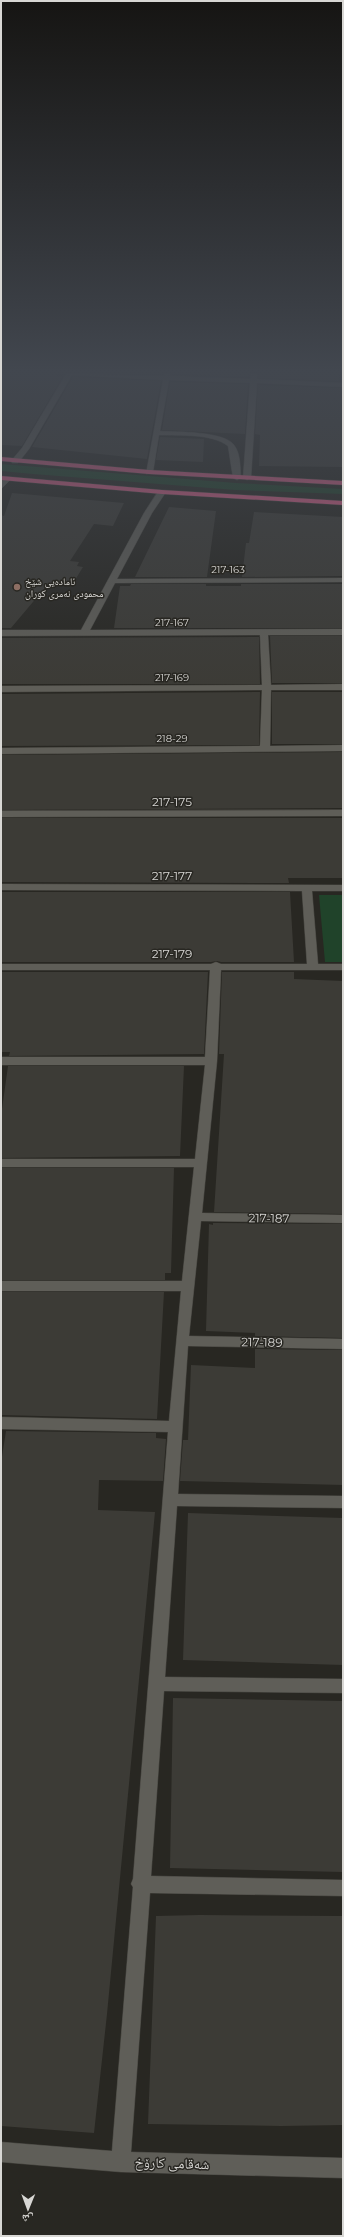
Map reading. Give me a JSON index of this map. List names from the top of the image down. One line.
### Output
{"streets":{"street":["217-163","217-167","217-169","218-29","217-175","217-177","217-179","217-187","217-189","شەقامی کارۆخ"]},"places":["ئامادەیی شێخ محمودی نەمری کوران"],"north":"bottom"}
